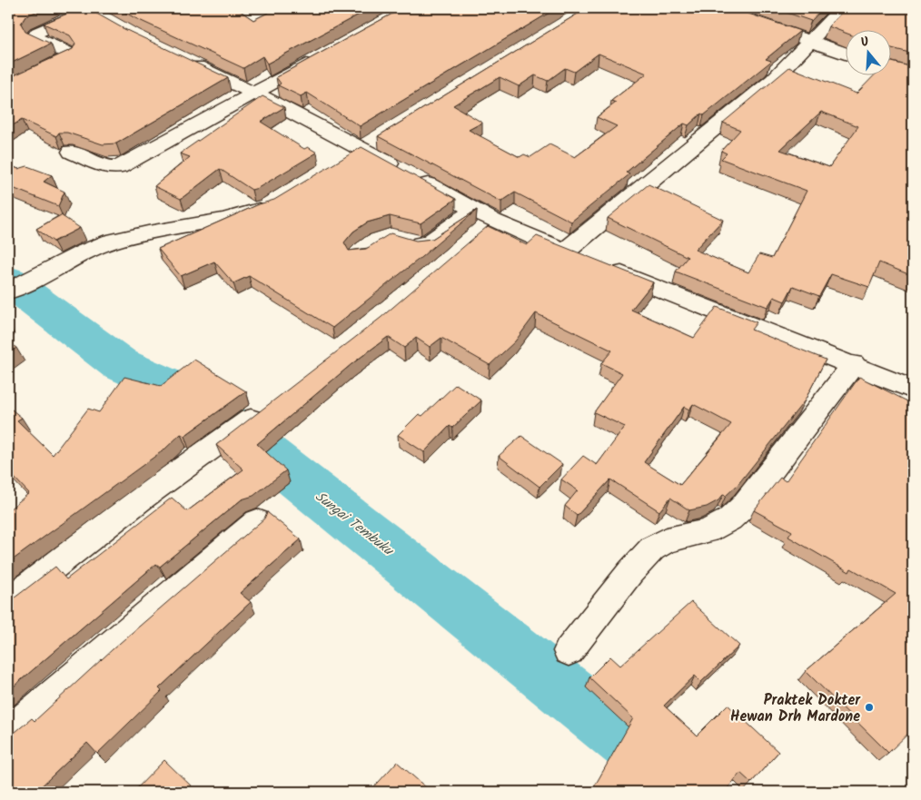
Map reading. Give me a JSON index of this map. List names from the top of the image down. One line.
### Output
{"water":["Sungai Tembuku"],"places":["Praktek Dokter Hewan Drh Mardone"],"north":"top"}
